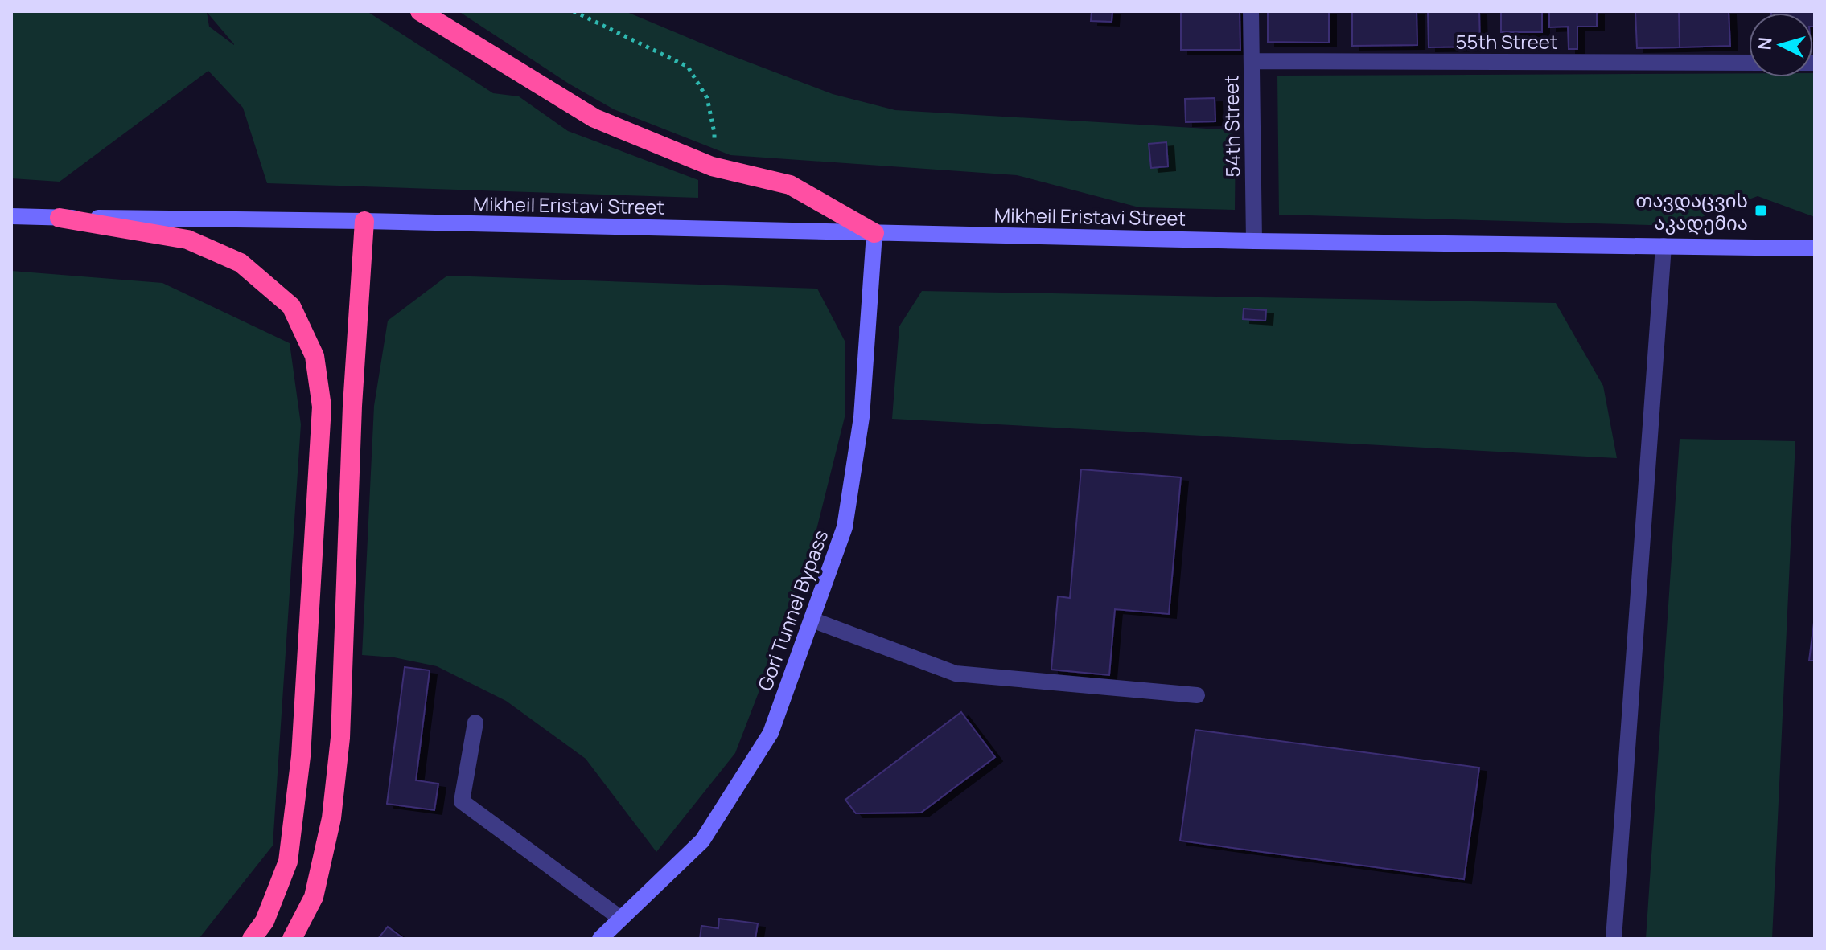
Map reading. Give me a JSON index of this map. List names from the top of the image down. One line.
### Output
{"streets":{"main road":["Mikheil Eristavi Street","Gori Tunnel Bypass"],"street":["55th Street","54th Street"]},"crossings":[["55th Street","54th Street"],["54th Street","Mikheil Eristavi Street"],["Mikheil Eristavi Street","Gori Tunnel Bypass"]],"places":{"transit":["თავდაცვის აკადემია"]},"north":"left"}
